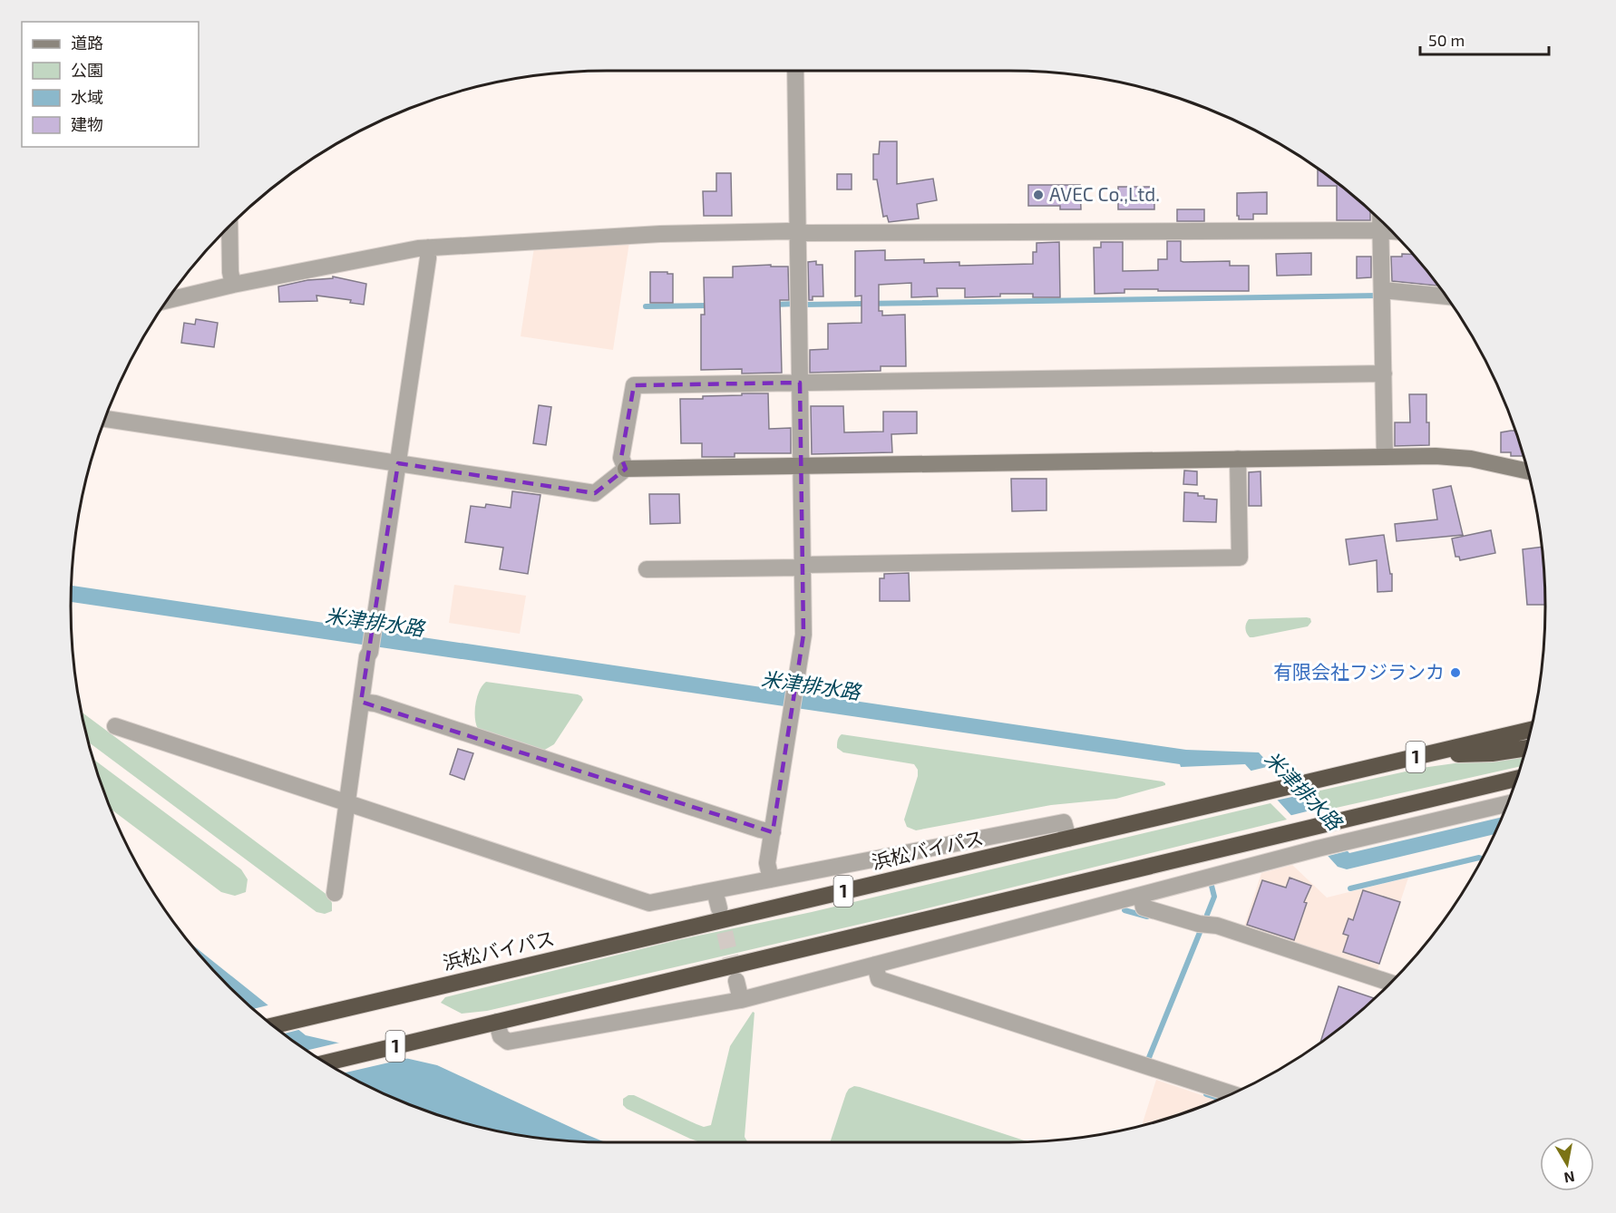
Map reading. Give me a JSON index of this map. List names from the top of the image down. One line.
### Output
{"streets":{"highway":["1","浜松バイパス"]},"water":["米津排水路"],"places":["AVEC Co.,Ltd.","有限会社フジランカ"],"legend":["道路","公園","水域","建物"],"scale_bar":"50 m","north":"bottom"}
